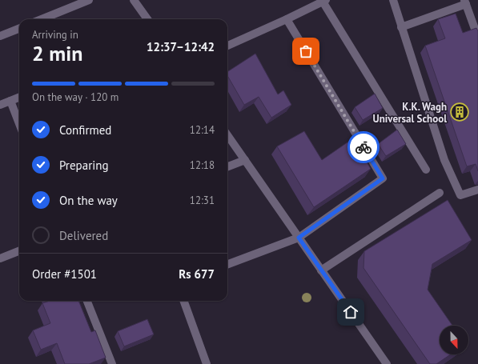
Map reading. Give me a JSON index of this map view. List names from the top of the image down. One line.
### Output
{"places":{"building":["K.K. Wagh Universal School"]},"north":"bottom","page":{"heading":["2 min","Arriving in","12:37–12:42"],"panel":["Order #1501","Rs 677"],"bar":"On the way · 120 m","list":[["Confirmed","12:14"],["Preparing","12:18"],["On the way","12:31"],"Delivered"]}}
